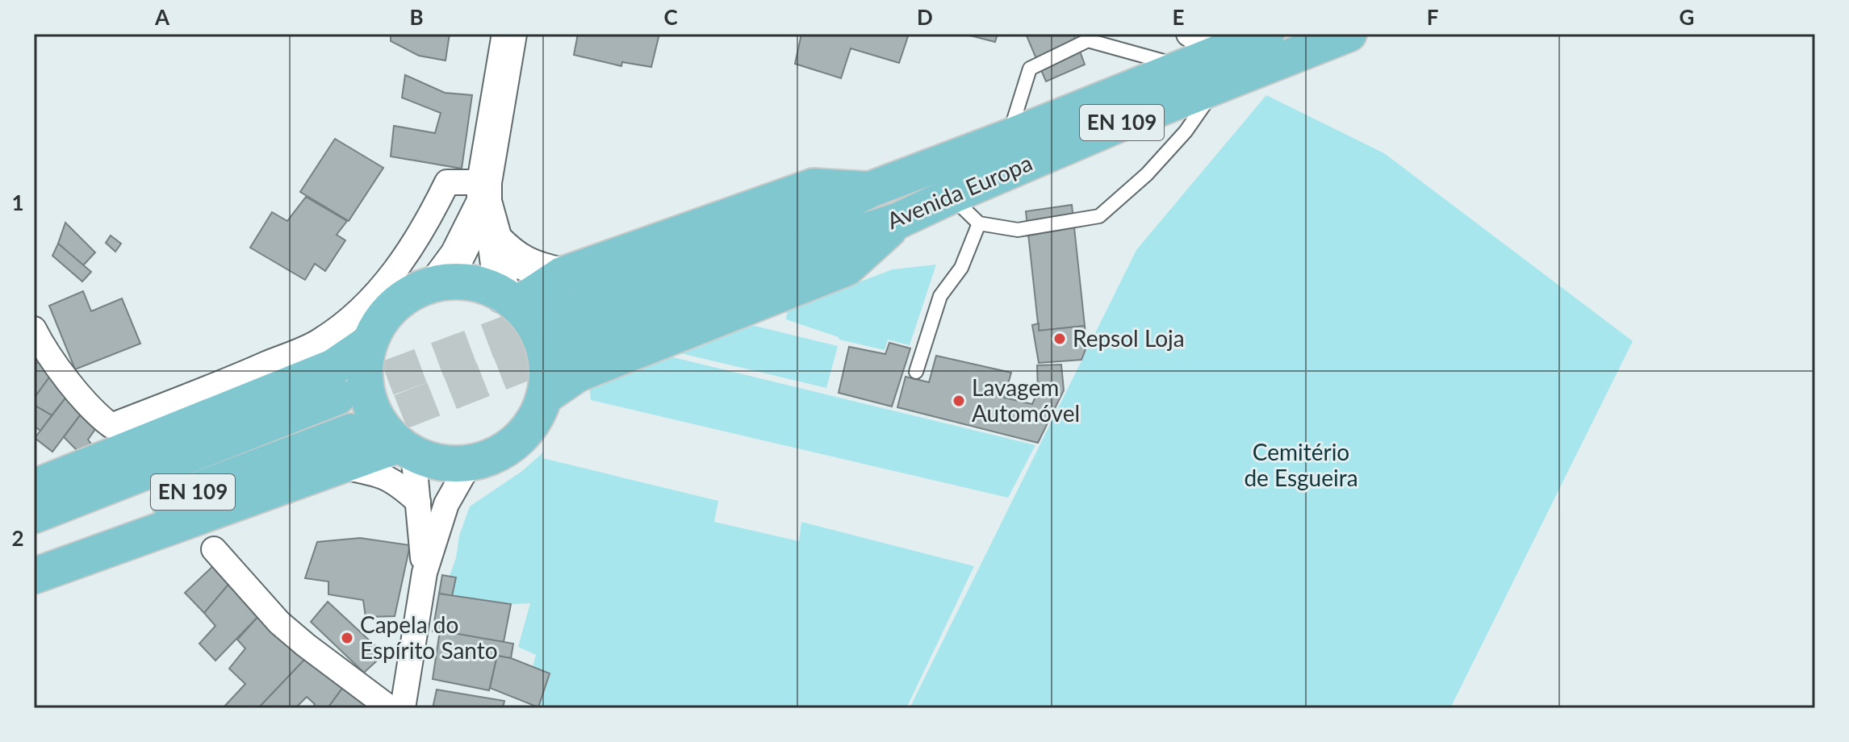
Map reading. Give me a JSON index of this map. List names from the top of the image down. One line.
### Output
{"streets":{"main road":["EN 109","Avenida Europa"]},"parks":["Cemitério de Esgueira"],"places":["Repsol Loja","Lavagem Automóvel","Capela do Espírito Santo"],"grid":{"columns":["A","B","C","D","E","F","G"],"rows":["1","2"]}}
